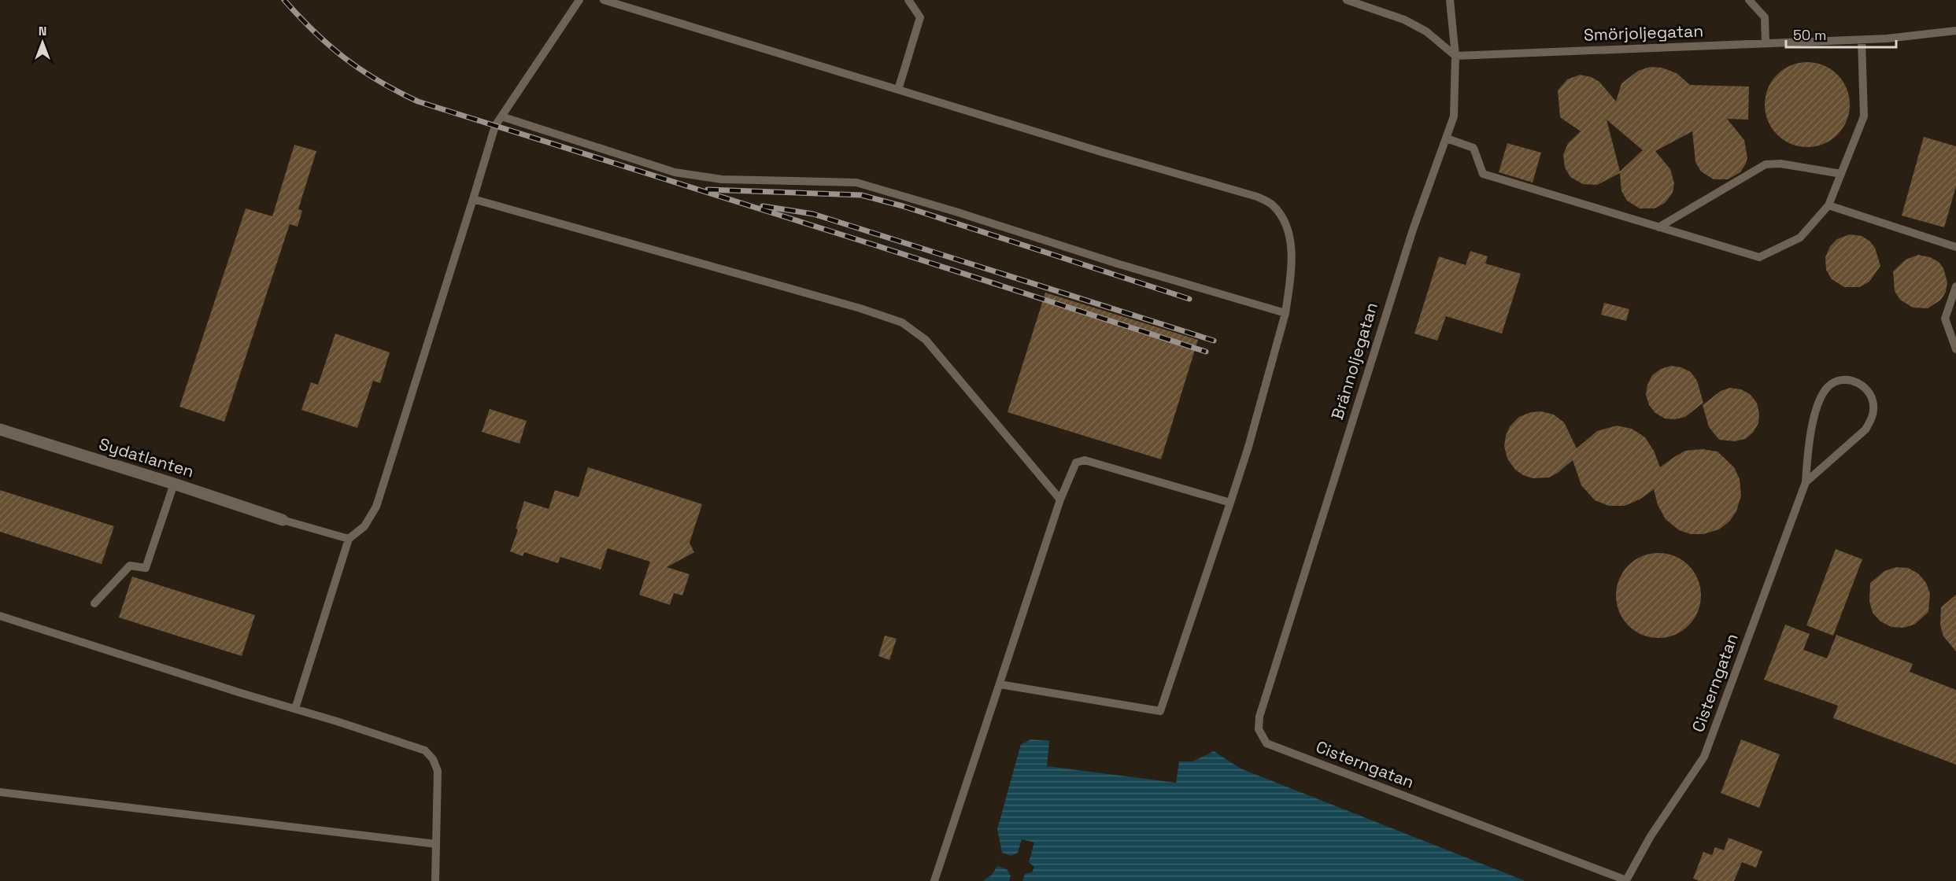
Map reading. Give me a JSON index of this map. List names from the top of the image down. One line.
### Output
{"streets":{"street":["Sydatlanten"],"lane":["Smörjoljegatan","Brännoljegatan","Cisterngatan"]},"crossings":[["Smörjoljegatan","Brännoljegatan"],["Brännoljegatan","Cisterngatan"]],"scale_bar":"50 m","north":"top"}
